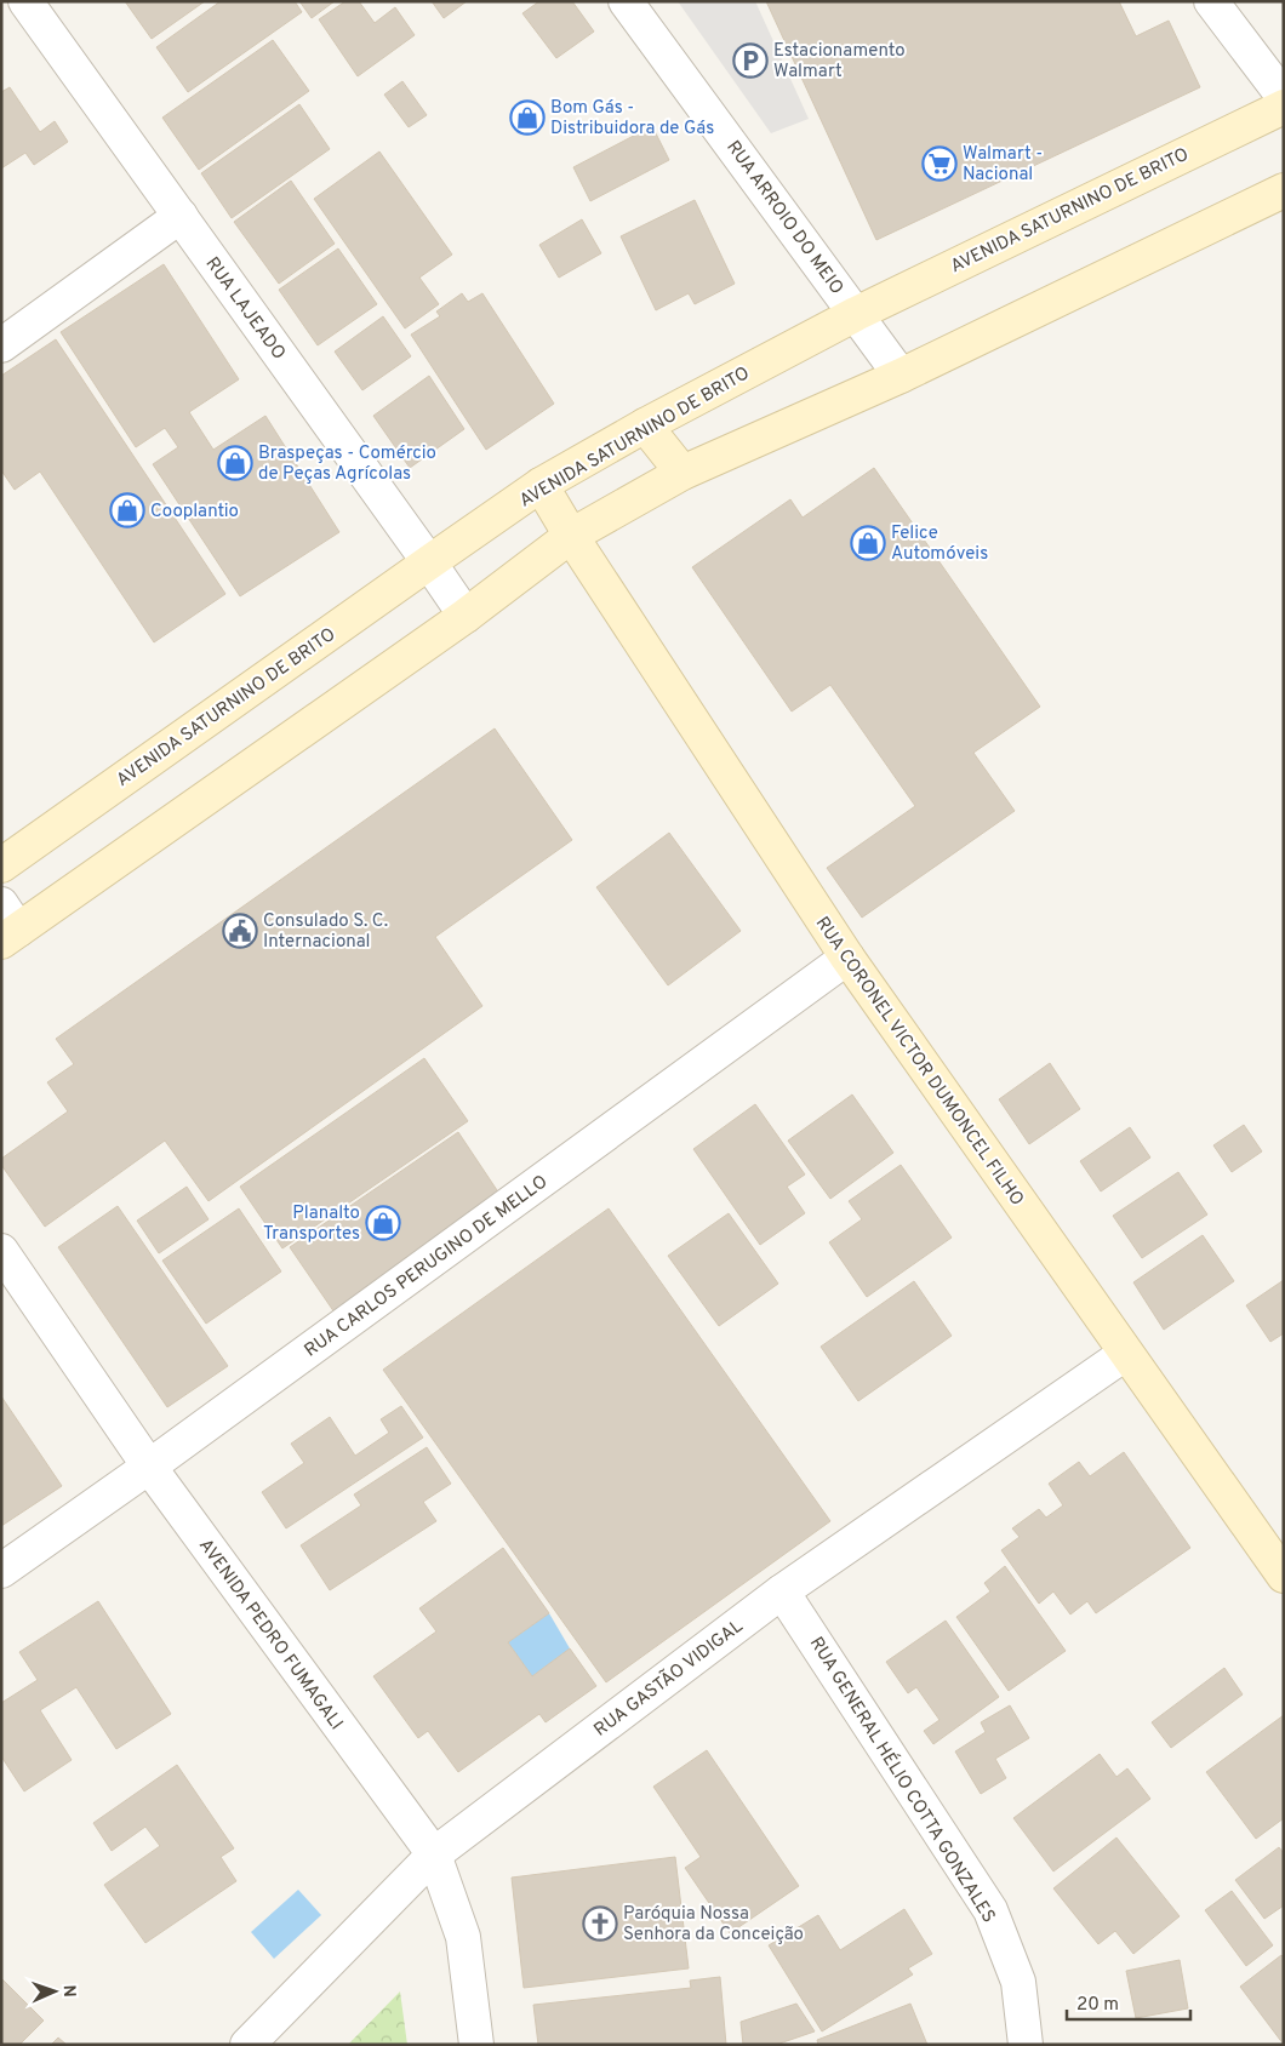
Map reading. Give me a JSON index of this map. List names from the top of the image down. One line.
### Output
{"streets":{"main road":["AVENIDA SATURNINO DE BRITO","RUA CORONEL VICTOR DUMONCEL FILHO"],"street":["RUA ARROIO DO MEIO","RUA LAJEADO","RUA CARLOS PERUGINO DE MELLO","AVENIDA PEDRO FUMAGALI","RUA GASTÃO VIDIGAL","RUA GENERAL HÉLIO COTTA GONZALES"]},"crossings":[["AVENIDA SATURNINO DE BRITO","RUA ARROIO DO MEIO"],["AVENIDA SATURNINO DE BRITO","RUA LAJEADO"],["AVENIDA SATURNINO DE BRITO","RUA CORONEL VICTOR DUMONCEL FILHO"],["RUA CORONEL VICTOR DUMONCEL FILHO","RUA CARLOS PERUGINO DE MELLO"],["RUA CORONEL VICTOR DUMONCEL FILHO","RUA GASTÃO VIDIGAL"],["RUA CARLOS PERUGINO DE MELLO","AVENIDA PEDRO FUMAGALI"],["AVENIDA PEDRO FUMAGALI","RUA GASTÃO VIDIGAL"],["RUA GASTÃO VIDIGAL","RUA GENERAL HÉLIO COTTA GONZALES"]],"places":{"parking":["Estacionamento Walmart"],"shop":["Bom Gás - Distribuidora de Gás","Braspeças - Comércio de Peças Agrícolas","Cooplantio","Felice Automóveis","Planalto Transportes"],"supermarket":["Walmart - Nacional"],"public building":["Consulado S. C. Internacional"],"church":["Paróquia Nossa Senhora da Conceição"]},"scale_bar":"20 m","north":"right"}
